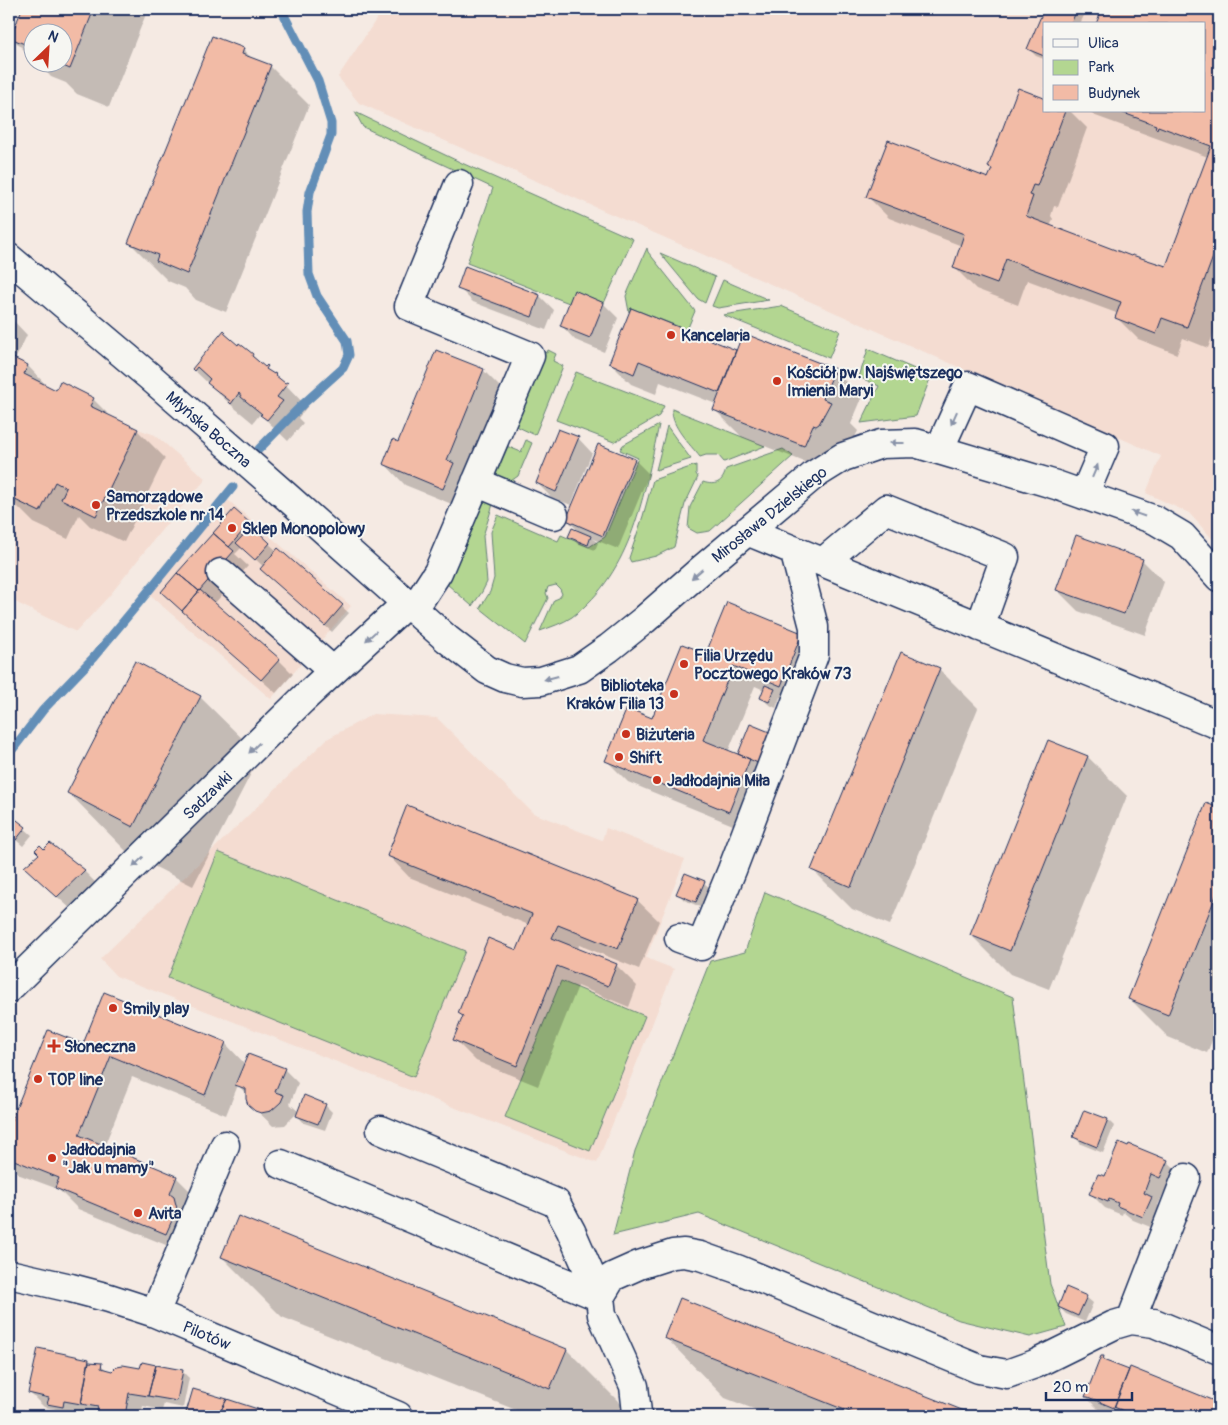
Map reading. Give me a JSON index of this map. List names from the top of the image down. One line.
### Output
{"streets":{"street":["Młyńska Boczna","Mirosława Dzielskiego","Sadzawki","Pilotów"]},"crossings":[["Młyńska Boczna","Mirosława Dzielskiego"],["Młyńska Boczna","Sadzawki"],["Mirosława Dzielskiego","Sadzawki"]],"one_way":["Mirosława Dzielskiego","Sadzawki"],"places":{"other":["Kancelaria","Kościół pw. Najświętszego Imienia Maryi","Samorządowe Przedszkole nr 14","Sklep Monopolowy","Filia Urzędu Pocztowego Kraków 73","Biblioteka Kraków Filia 13","Biżuteria","Shift","Jadłodajnia Miła","Smily play","TOP line","Jadłodajnia \"Jak u mamy\"","Avita"],"health":["Słoneczna"]},"legend":["Ulica","Park","Budynek"],"scale_bar":"20 m","north":"top right"}
